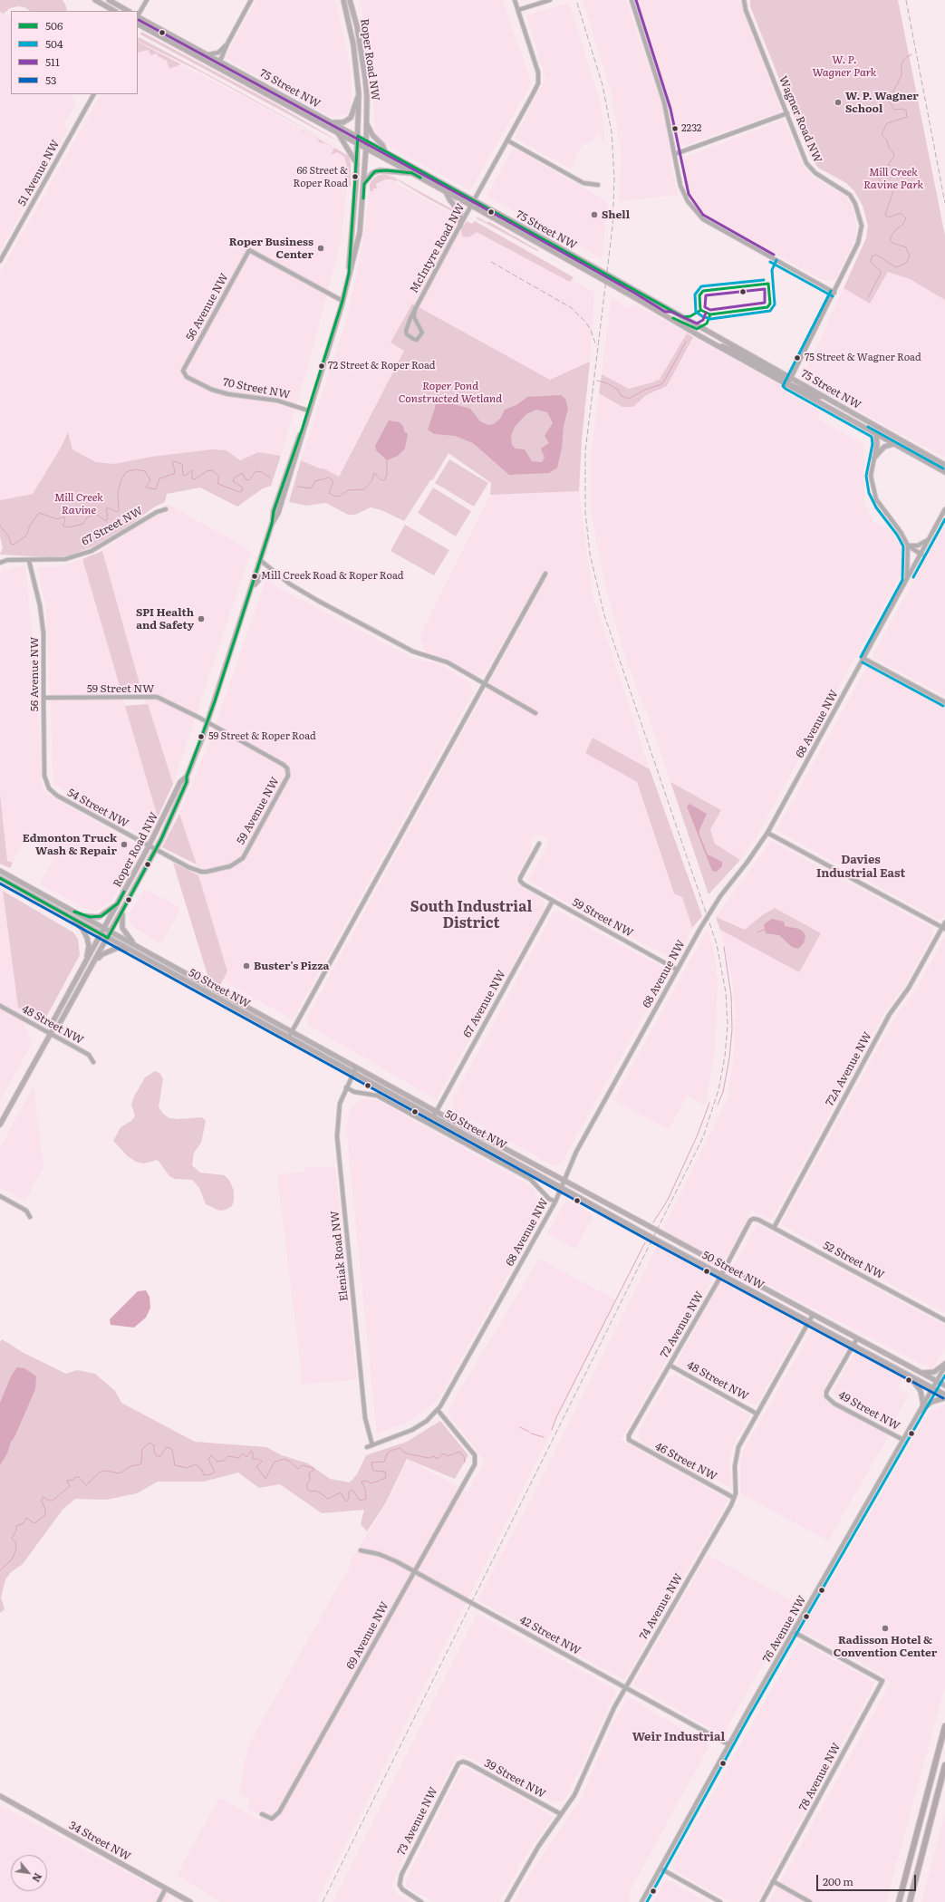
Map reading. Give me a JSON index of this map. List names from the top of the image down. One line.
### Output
{"streets":{"main road":["Roper Road NW","75 Street NW","50 Street NW","34 Street NW"],"street":["Wagner Road NW","51 Avenue NW","McIntyre Road NW","56 Avenue NW","70 Street NW","67 Street NW","59 Street NW","68 Avenue NW","54 Street NW","59 Avenue NW","67 Avenue NW","48 Street NW","72A Avenue NW","Eleniak Road NW","52 Street NW","72 Avenue NW","49 Street NW","46 Street NW","74 Avenue NW","76 Avenue NW","69 Avenue NW","42 Street NW","78 Avenue NW","39 Street NW","73 Avenue NW"]},"crossings":[["Roper Road NW","75 Street NW"],["Roper Road NW","56 Avenue NW"],["Roper Road NW","70 Street NW"],["Roper Road NW","59 Street NW"],["Roper Road NW","54 Street NW"],["Roper Road NW","50 Street NW"],["Roper Road NW","48 Street NW"],["75 Street NW","Wagner Road NW"],["75 Street NW","McIntyre Road NW"],["56 Avenue NW","70 Street NW"],["56 Avenue NW","67 Street NW"],["56 Avenue NW","59 Street NW"],["56 Avenue NW","54 Street NW"],["59 Street NW","68 Avenue NW"],["59 Street NW","59 Avenue NW"],["59 Street NW","67 Avenue NW"],["68 Avenue NW","50 Street NW"],["68 Avenue NW","Eleniak Road NW"],["68 Avenue NW","69 Avenue NW"],["54 Street NW","59 Avenue NW"],["50 Street NW","67 Avenue NW"],["50 Street NW","Eleniak Road NW"],["50 Street NW","72 Avenue NW"],["50 Street NW","49 Street NW"],["50 Street NW","74 Avenue NW"],["50 Street NW","76 Avenue NW"],["48 Street NW","72 Avenue NW"],["48 Street NW","74 Avenue NW"],["72A Avenue NW","52 Street NW"],["52 Street NW","72 Avenue NW"],["72 Avenue NW","46 Street NW"],["49 Street NW","76 Avenue NW"],["46 Street NW","74 Avenue NW"],["74 Avenue NW","42 Street NW"],["74 Avenue NW","39 Street NW"],["76 Avenue NW","42 Street NW"],["76 Avenue NW","78 Avenue NW"],["69 Avenue NW","42 Street NW"],["39 Street NW","73 Avenue NW"]],"districts":["Davies Industrial East","South Industrial District","Weir Industrial"],"parks":["W. P. Wagner Park","Mill Creek Ravine Park","Roper Pond Constructed Wetland","Mill Creek Ravine"],"places":["W. P. Wagner School","2232","66 Street & Roper Road","Shell","Roper Business Center","75 Street & Wagner Road","72 Street & Roper Road","Mill Creek Road & Roper Road","SPI Health and Safety","59 Street & Roper Road","Edmonton Truck Wash & Repair","Buster's Pizza","Radisson Hotel & Convention Center"],"lines":["transit line 511","transit line 506","transit line 504","transit line 53"],"legend":["506","504","511","53"],"scale_bar":"200 m","north":"bottom right"}
